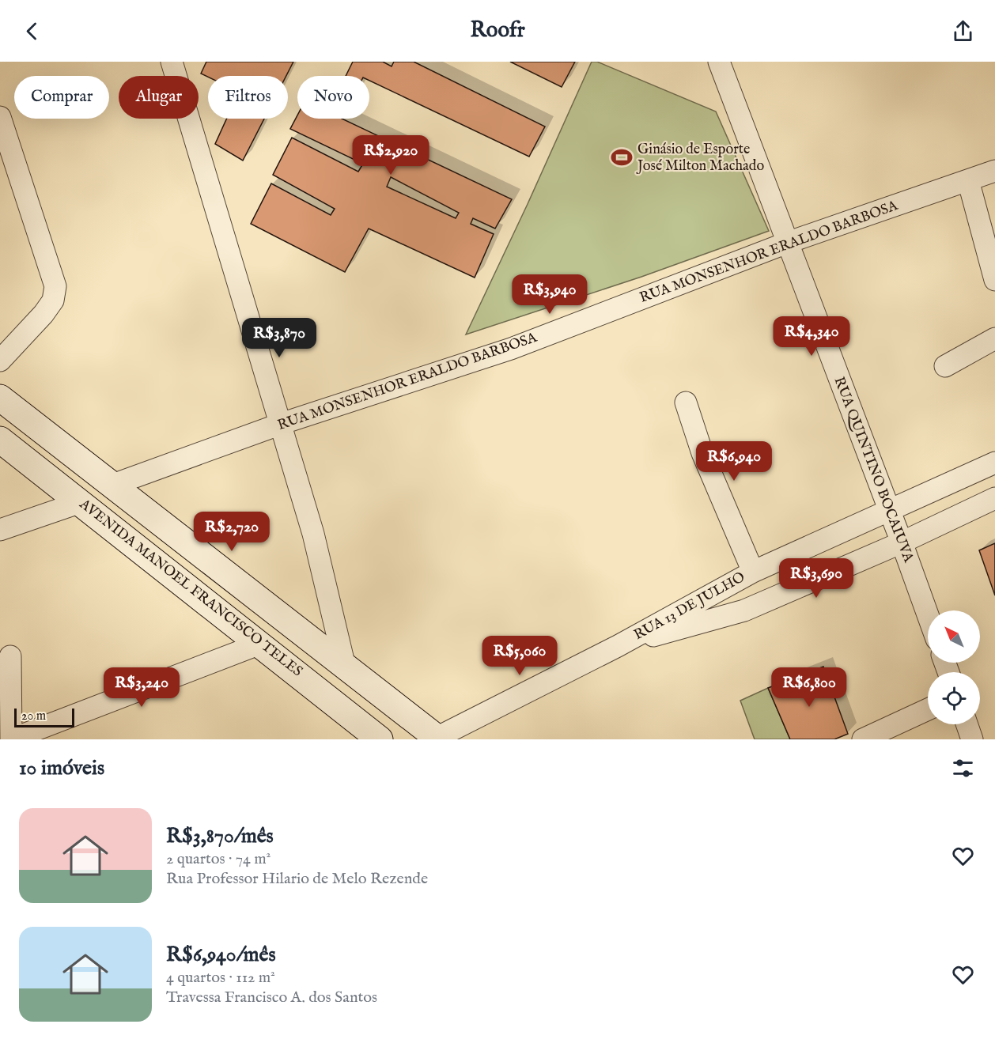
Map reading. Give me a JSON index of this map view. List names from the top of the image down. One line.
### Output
{"streets":{"main road":["AVENIDA MANOEL FRANCISCO TELES"],"street":["RUA MONSENHOR ERALDO BARBOSA","RUA QUINTINO BOCAIUVA","RUA 13 DE JULHO"]},"crossings":[["RUA MONSENHOR ERALDO BARBOSA","RUA QUINTINO BOCAIUVA"],["RUA QUINTINO BOCAIUVA","RUA 13 DE JULHO"]],"places":{"sports":["Ginásio de Esporte José Milton Machado"]},"scale_bar":"20 m","north":"top left","page":{"header":"Roofr","chip":["Comprar","Alugar","Filtros","Novo"],"price":["R$2,920","R$3,940","R$4,340","R$3,870","R$6,940","R$2,720","R$3,690","R$5,060","R$3,240","R$6,800"],"scale":"20 m","heading":"10 imóveis","list":[{"name":"R$3,870/mês","note":"2 quartos · 74 m² · Rua Professor Hilario de Melo Rezende"},{"name":"R$6,940/mês","note":"4 quartos · 112 m² · Travessa Francisco A. dos Santos"}]}}
